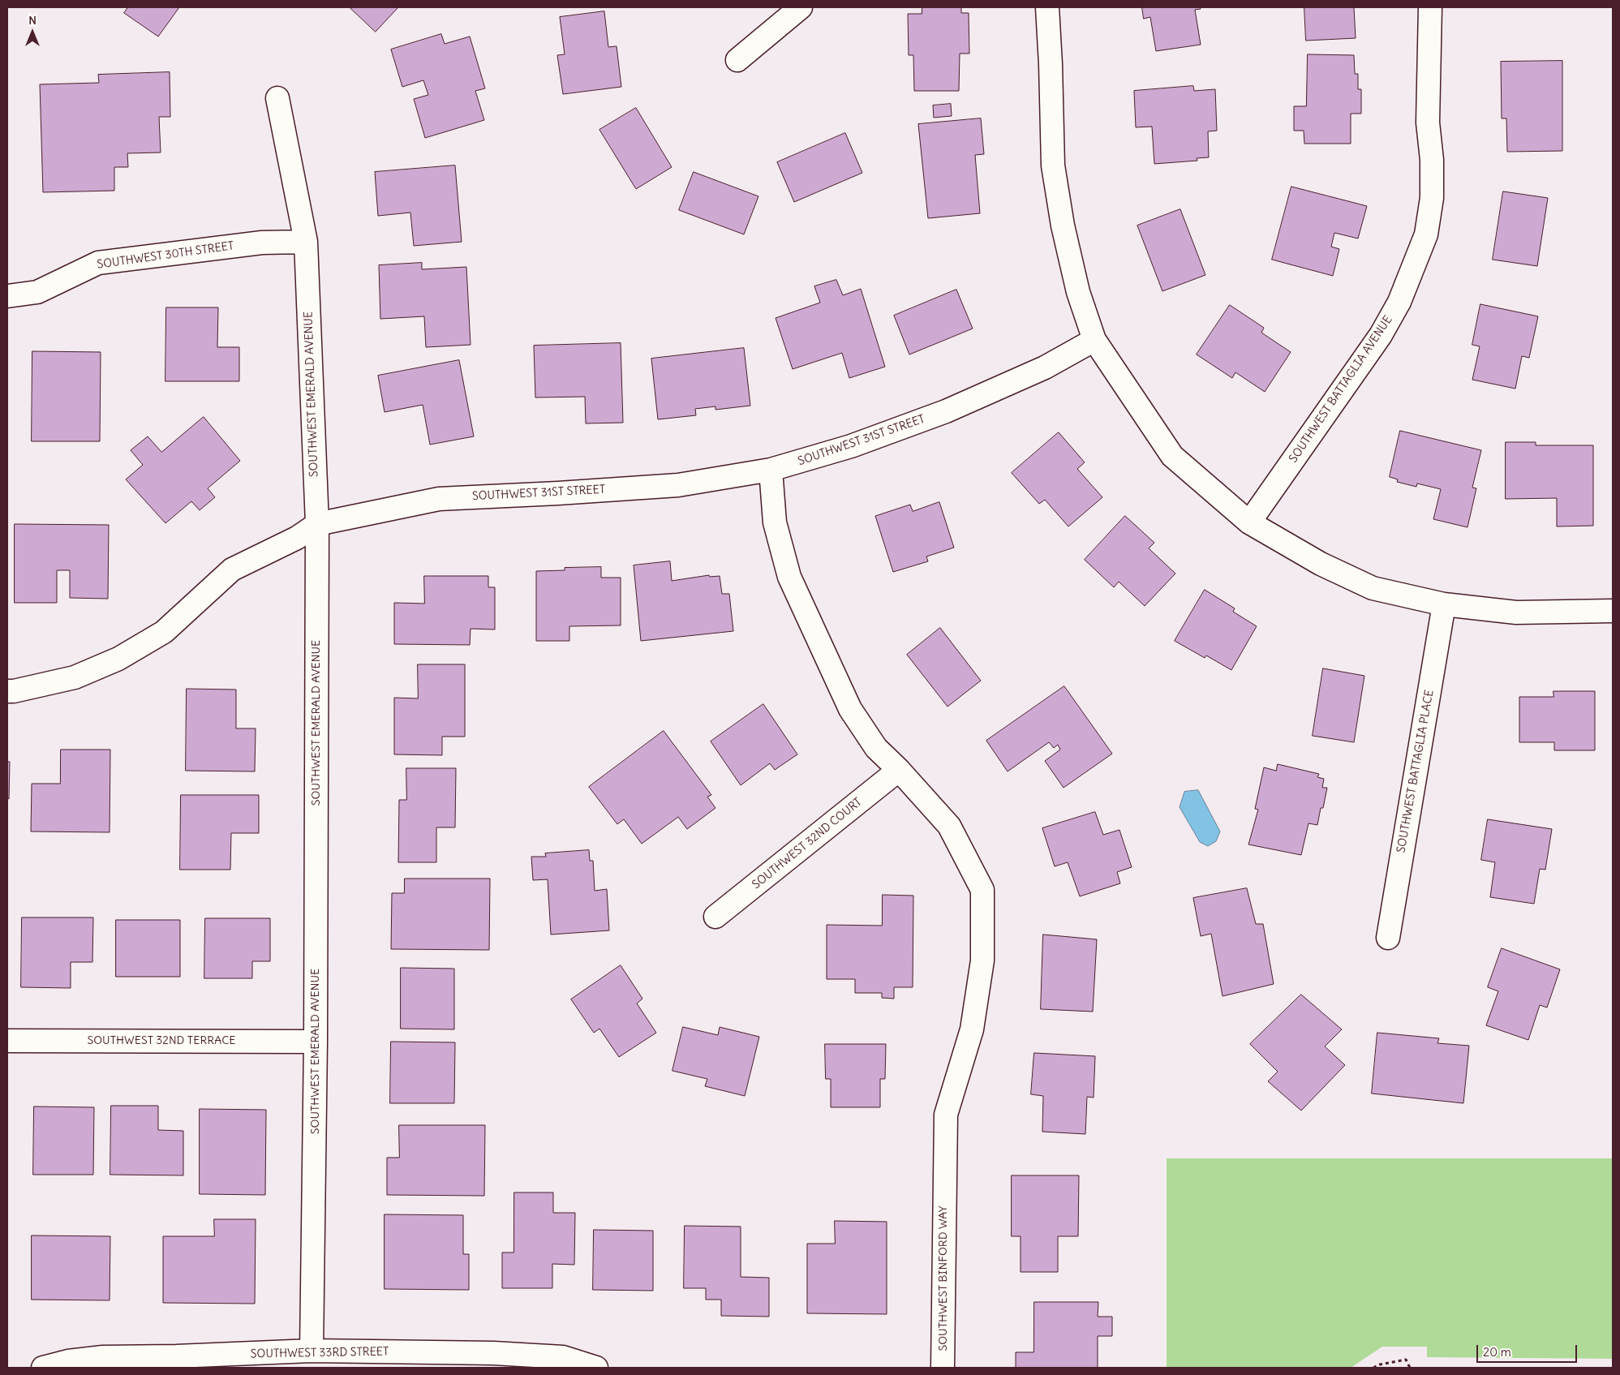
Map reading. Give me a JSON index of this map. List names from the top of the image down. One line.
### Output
{"streets":{"street":["SOUTHWEST 30TH STREET","SOUTHWEST BATTAGLIA AVENUE","SOUTHWEST EMERALD AVENUE","SOUTHWEST 31ST STREET","SOUTHWEST BATTAGLIA PLACE","SOUTHWEST 32ND COURT","SOUTHWEST 32ND TERRACE","SOUTHWEST BINFORD WAY","SOUTHWEST 33RD STREET"]},"crossings":[["SOUTHWEST 30TH STREET","SOUTHWEST EMERALD AVENUE"],["SOUTHWEST EMERALD AVENUE","SOUTHWEST 31ST STREET"],["SOUTHWEST EMERALD AVENUE","SOUTHWEST 32ND TERRACE"],["SOUTHWEST EMERALD AVENUE","SOUTHWEST 33RD STREET"],["SOUTHWEST 31ST STREET","SOUTHWEST BINFORD WAY"],["SOUTHWEST 32ND COURT","SOUTHWEST BINFORD WAY"]],"scale_bar":"20 m","north":"top"}
